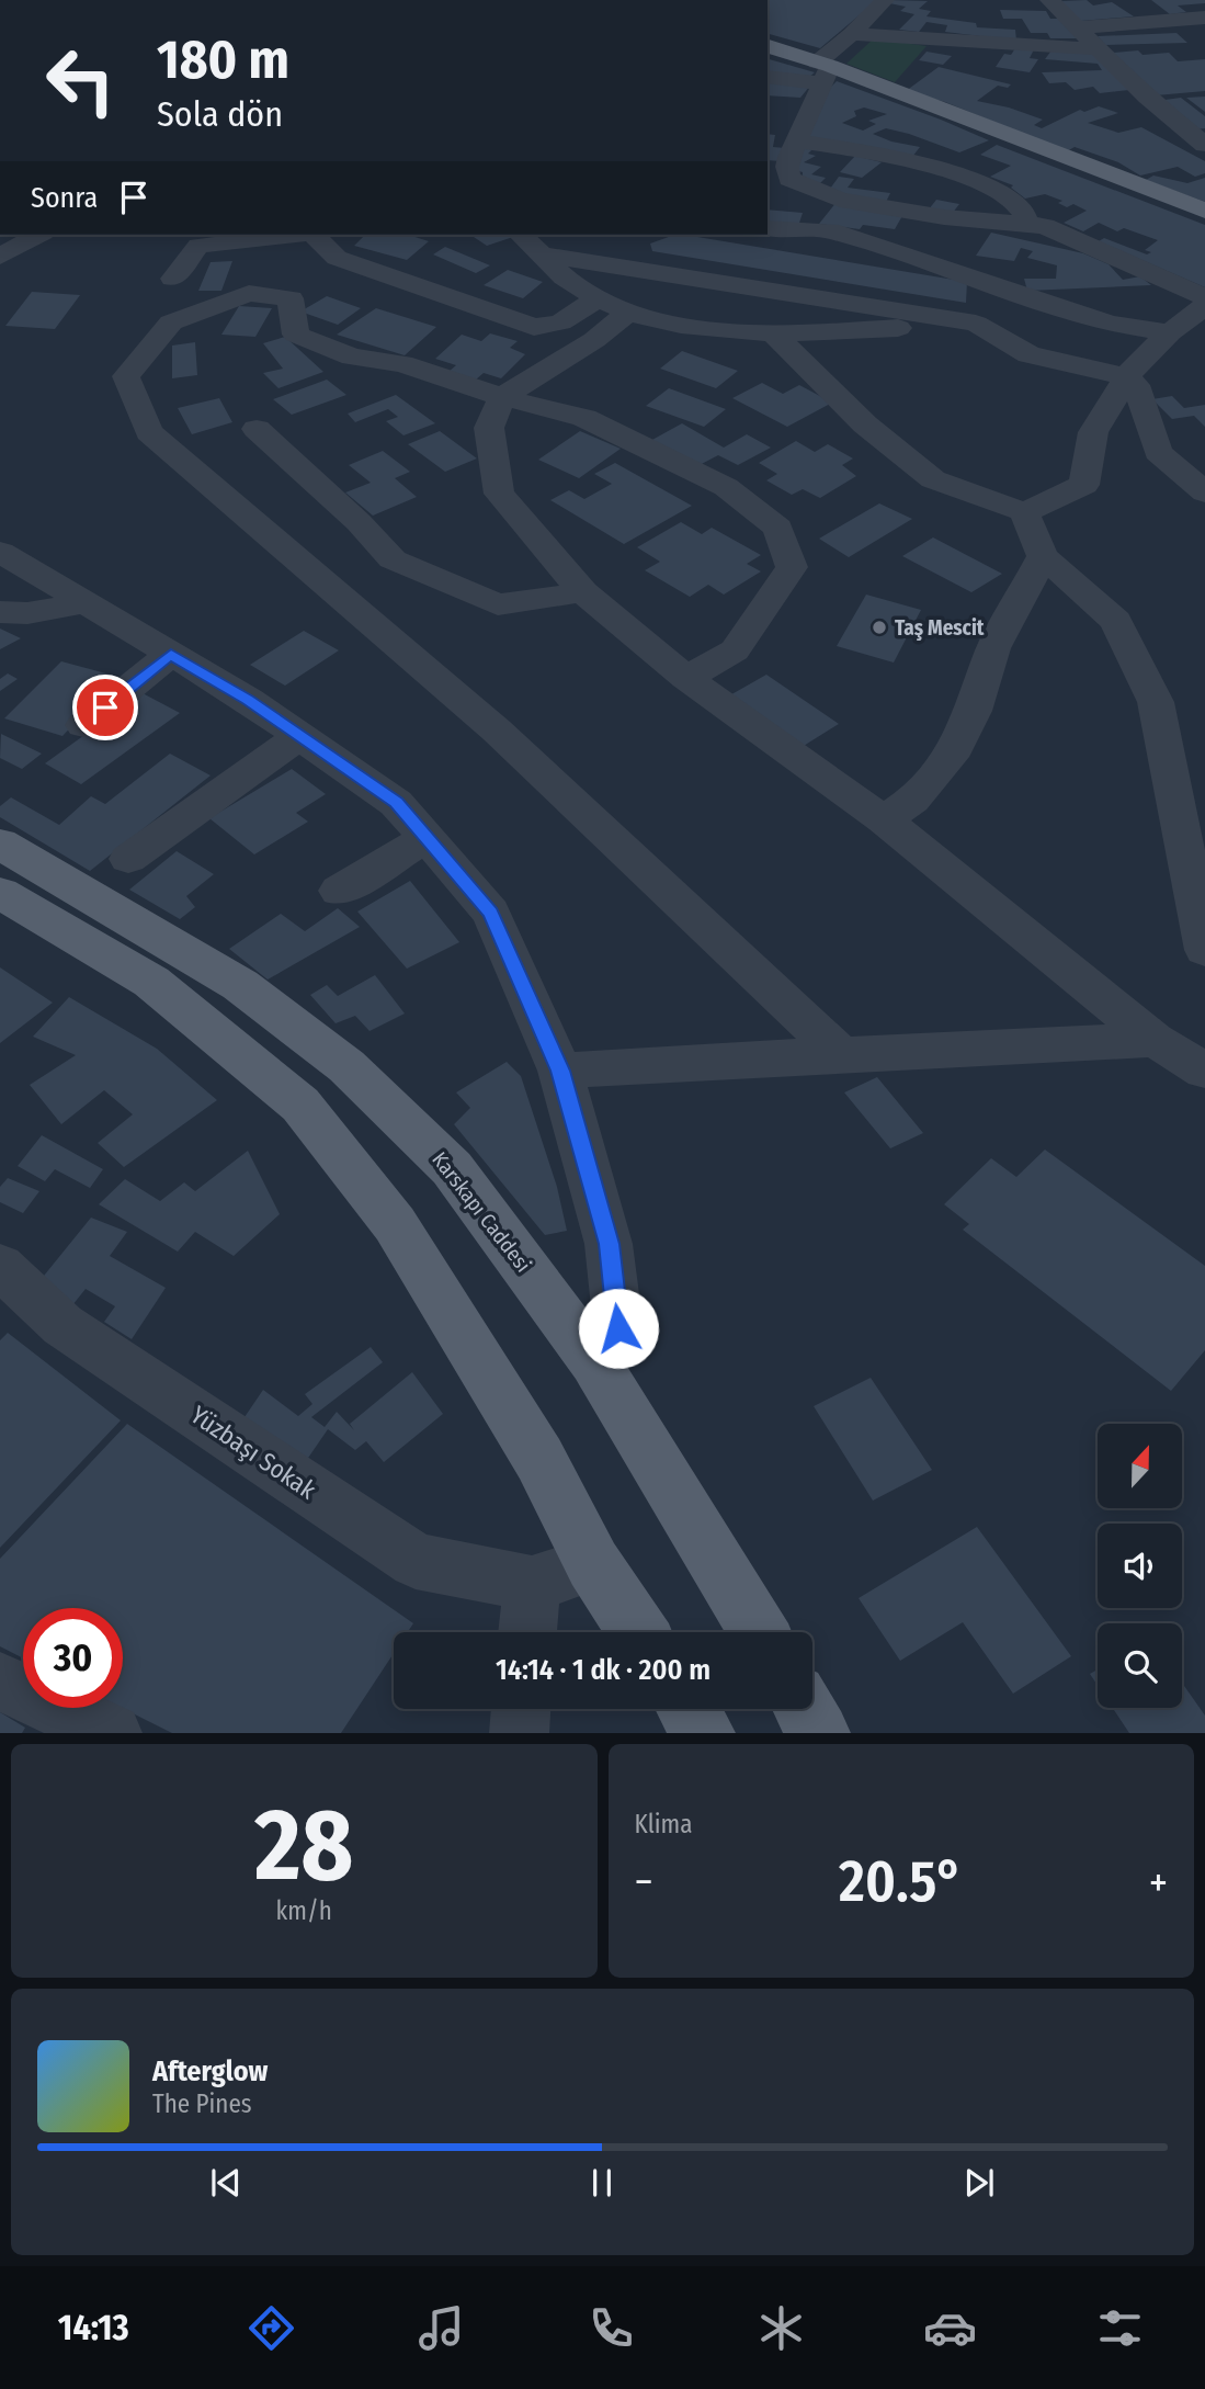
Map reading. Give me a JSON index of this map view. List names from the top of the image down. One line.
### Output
{"streets":{"main road":["Karskapı Caddesi"],"street":["Yüzbaşı Sokak"]},"places":["Taş Mescit"],"north":"top","page":{"turn":["180 m","Sola dön"],"then":"Sonra","limit":"30","trip":"14:14 · 1 dk · 200 m","tile":[["28","km/h"],"Klima"],"heat":["−","20.5°","+"],"song":["Afterglow","The Pines"],"tabs":"14:13"}}
